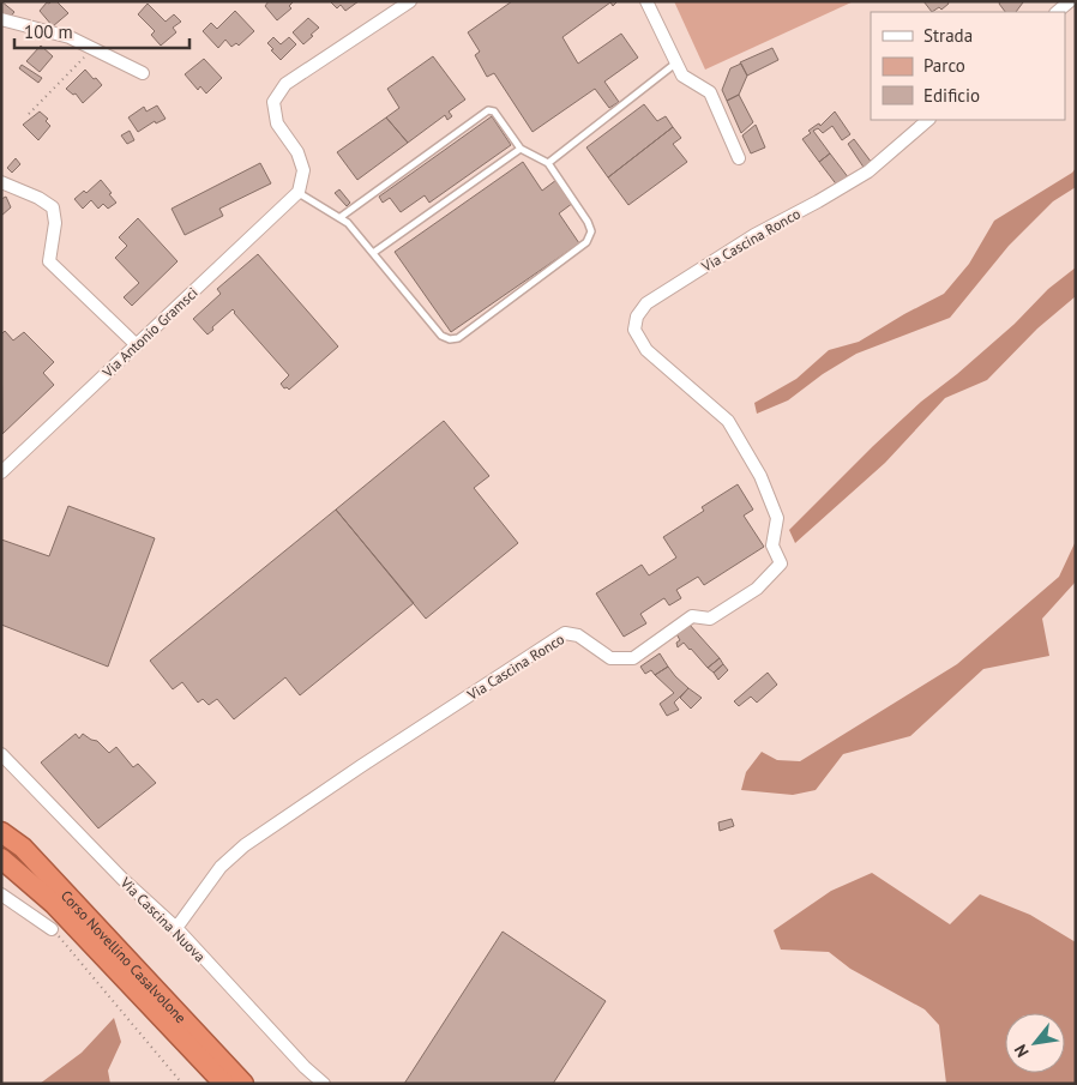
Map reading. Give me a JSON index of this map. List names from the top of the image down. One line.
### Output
{"streets":{"highway":["Corso Novellino Casalvolone"],"street":["Via Cascina Ronco","Via Antonio Gramsci","Via Cascina Nuova"]},"crossings":[["Via Cascina Ronco","Via Cascina Nuova"]],"legend":["Strada","Parco","Edificio"],"scale_bar":"100 m","north":"bottom left"}
